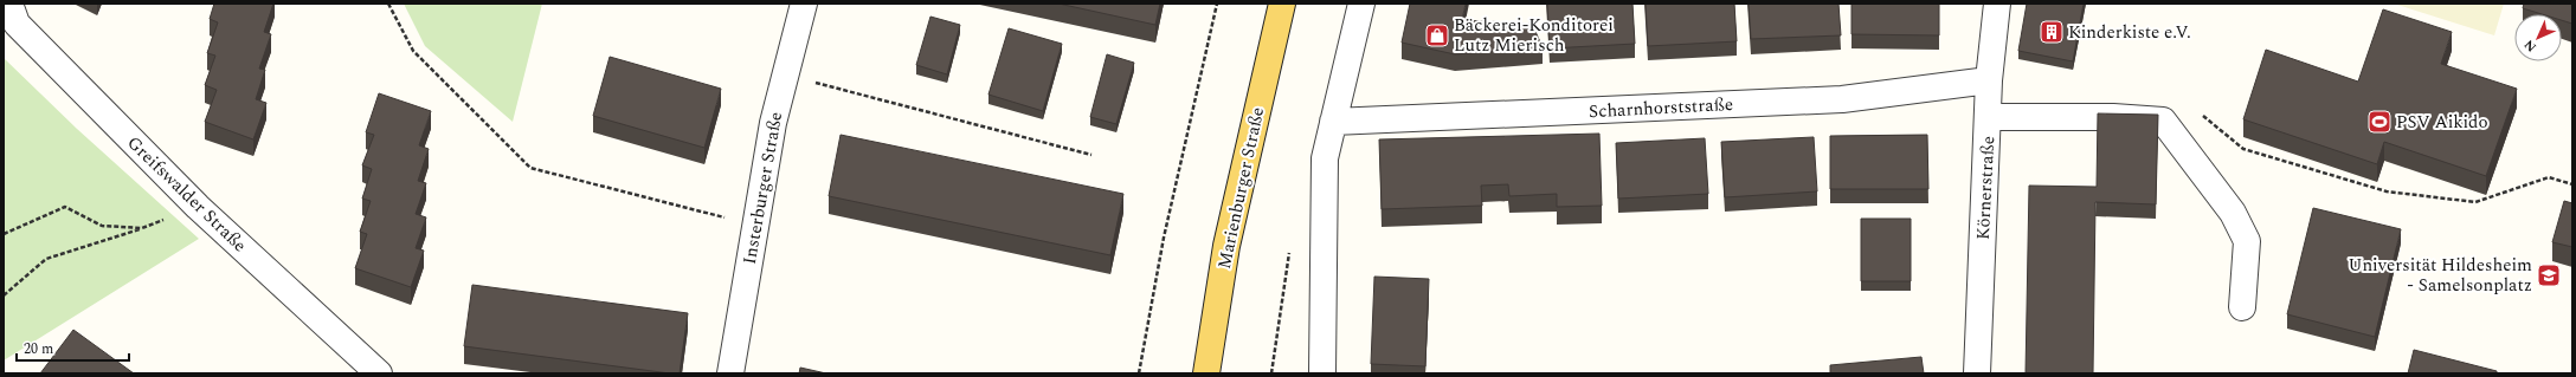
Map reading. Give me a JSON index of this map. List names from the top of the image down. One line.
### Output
{"streets":{"main road":["Marienburger Straße"],"street":["Scharnhorststraße","Insterburger Straße","Körnerstraße","Greifswalder Straße"]},"crossings":[["Scharnhorststraße","Körnerstraße"]],"places":{"building":["Kinderkiste e.V."],"shop":["Bäckerei-Konditorei Lutz Mierisch"],"sports":["PSV Aikido"],"school or university":["Universität Hildesheim - Samelsonplatz"]},"scale_bar":"20 m","north":"bottom left"}
